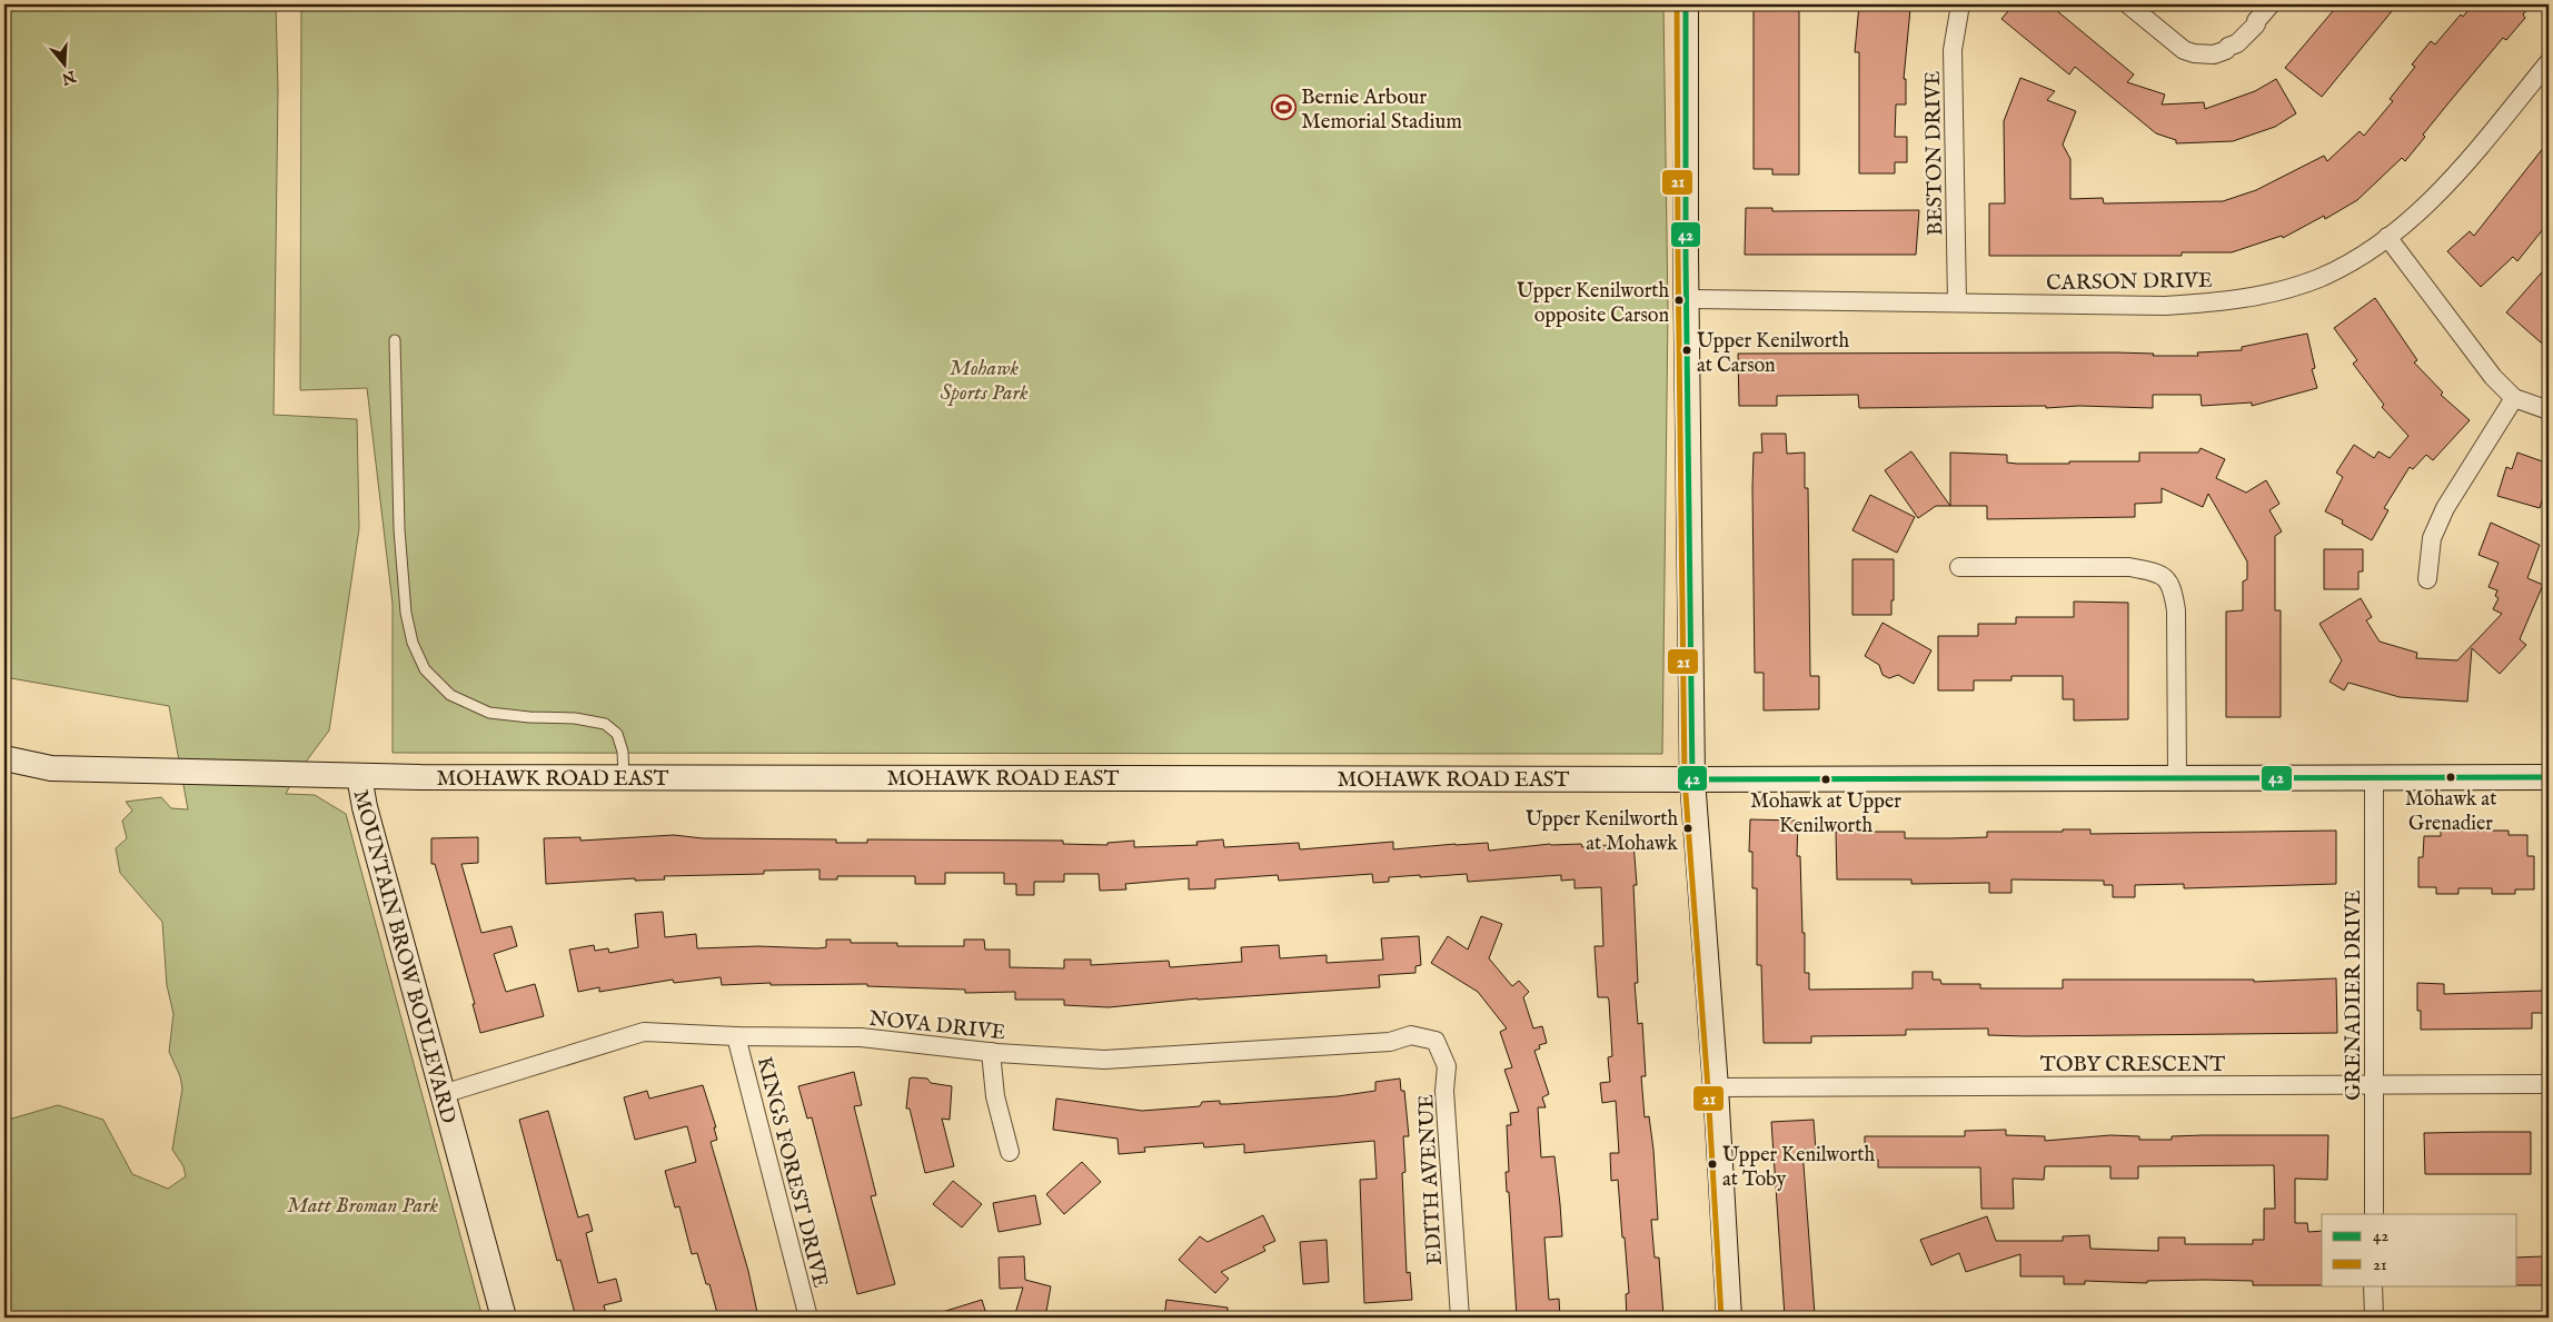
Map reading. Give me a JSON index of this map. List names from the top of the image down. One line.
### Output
{"streets":{"main road":["MOHAWK ROAD EAST","MOUNTAIN BROW BOULEVARD"],"street":["BESTON DRIVE","CARSON DRIVE","GRENADIER DRIVE","NOVA DRIVE","TOBY CRESCENT","KINGS FOREST DRIVE","EDITH AVENUE"]},"crossings":[["BESTON DRIVE","CARSON DRIVE"],["MOHAWK ROAD EAST","MOUNTAIN BROW BOULEVARD"],["MOHAWK ROAD EAST","GRENADIER DRIVE"],["MOUNTAIN BROW BOULEVARD","NOVA DRIVE"],["GRENADIER DRIVE","TOBY CRESCENT"],["NOVA DRIVE","KINGS FOREST DRIVE"],["NOVA DRIVE","EDITH AVENUE"]],"parks":["Mohawk Sports Park","Matt Broman Park"],"places":{"sports":["Bernie Arbour Memorial Stadium"],"other":["Upper Kenilworth opposite Carson","Upper Kenilworth at Carson","Mohawk at Grenadier","Mohawk at Upper Kenilworth","Upper Kenilworth at Mohawk","Upper Kenilworth at Toby"]},"lines":["transit line 42","transit line 21"],"legend":["42","21"],"north":"bottom"}
